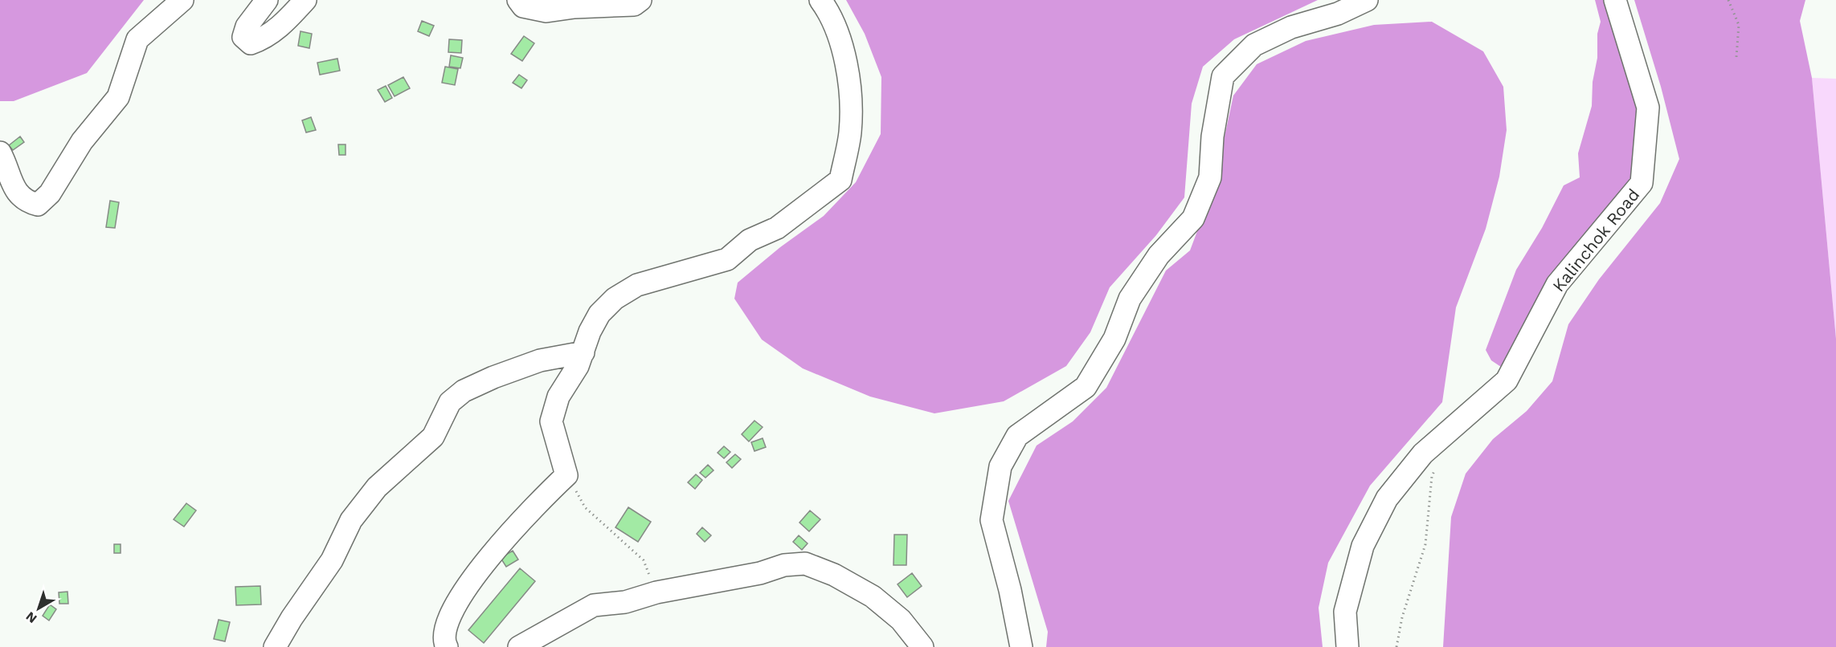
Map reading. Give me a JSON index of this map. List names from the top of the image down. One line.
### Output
{"streets":{"street":["Kalinchok Road"]},"north":"bottom left"}
